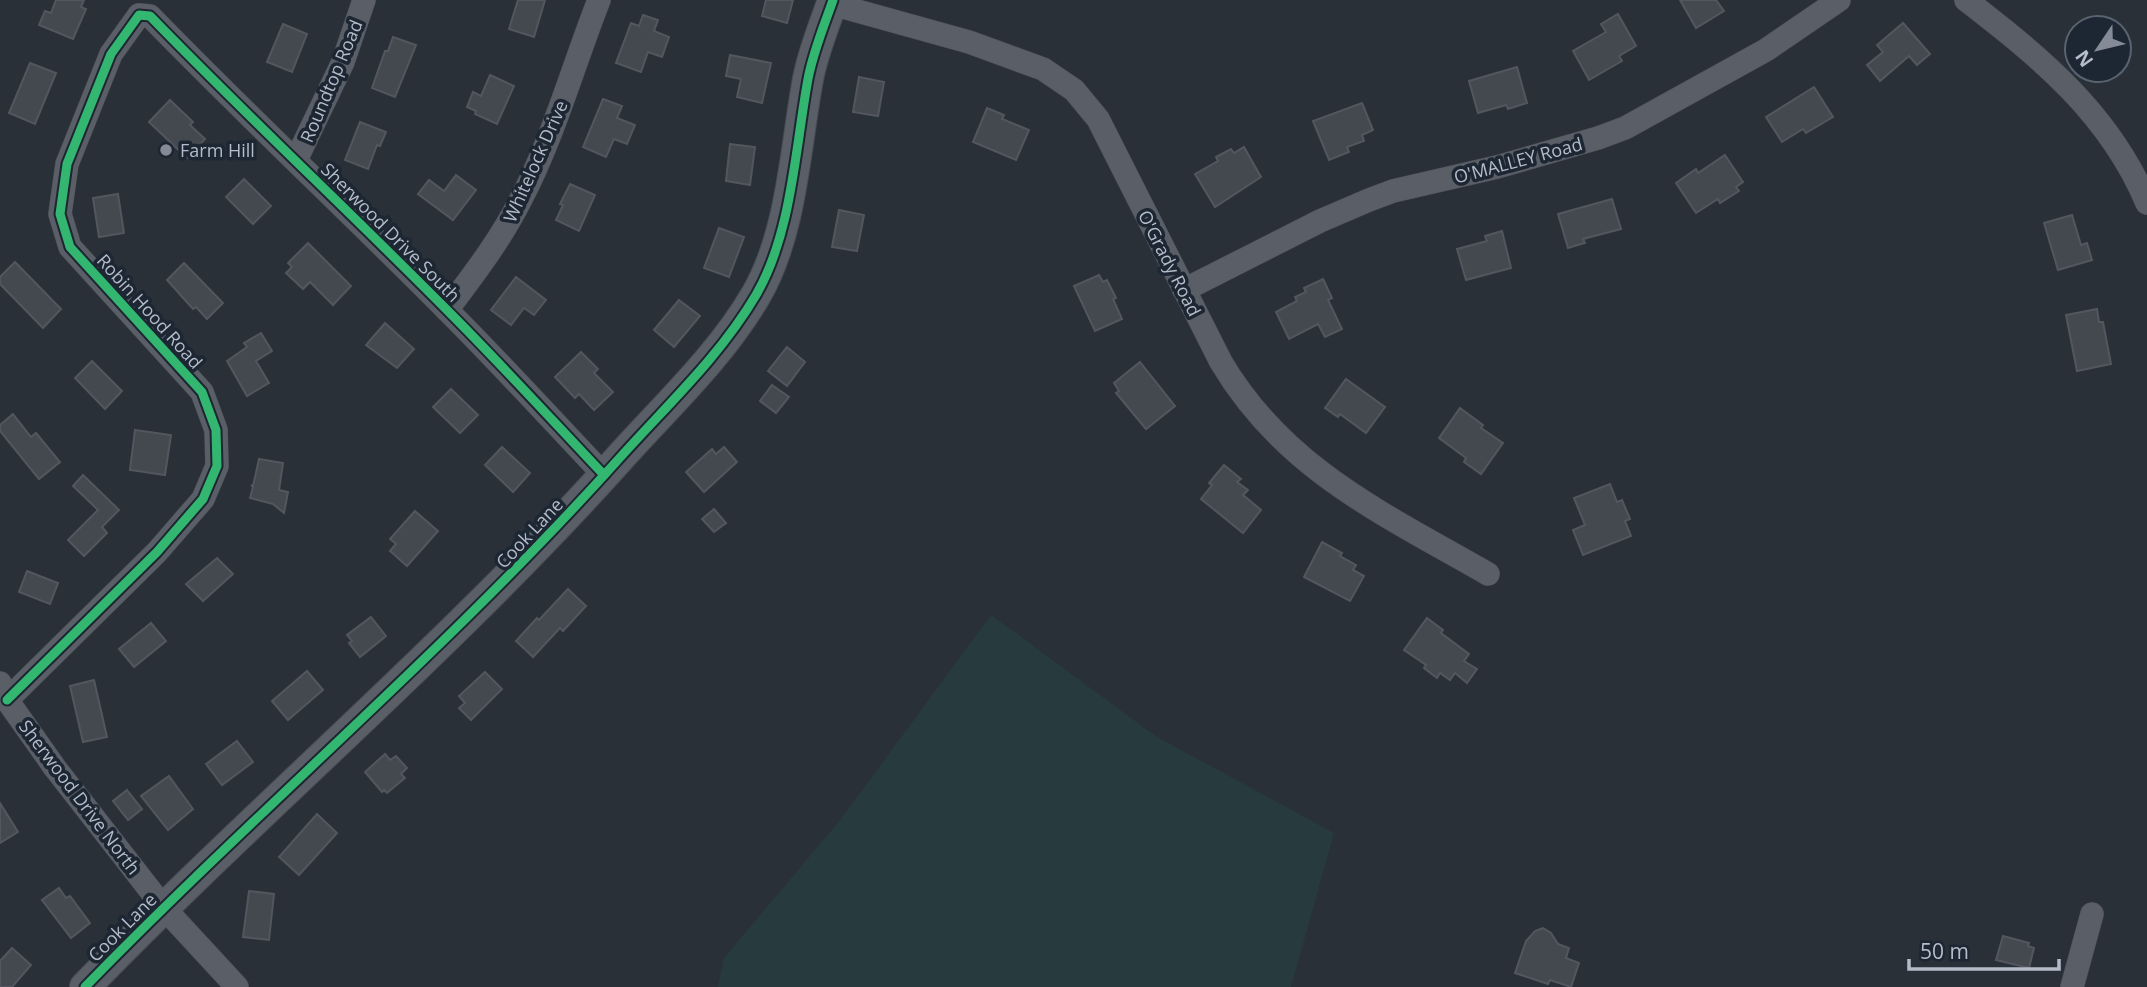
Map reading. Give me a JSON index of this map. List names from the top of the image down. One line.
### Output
{"streets":{"street":["Roundtop Road","O'MALLEY Road","Whitelock Drive","Sherwood Drive South","O'Grady Road","Robin Hood Road","Cook Lane","Sherwood Drive North"]},"crossings":[["Roundtop Road","Sherwood Drive South"],["O'MALLEY Road","O'Grady Road"],["Whitelock Drive","Sherwood Drive South"],["Sherwood Drive South","Robin Hood Road"],["Sherwood Drive South","Cook Lane"],["O'Grady Road","Cook Lane"],["Robin Hood Road","Sherwood Drive North"],["Cook Lane","Sherwood Drive North"]],"places":["Farm Hill"],"scale_bar":"50 m","north":"bottom left"}
